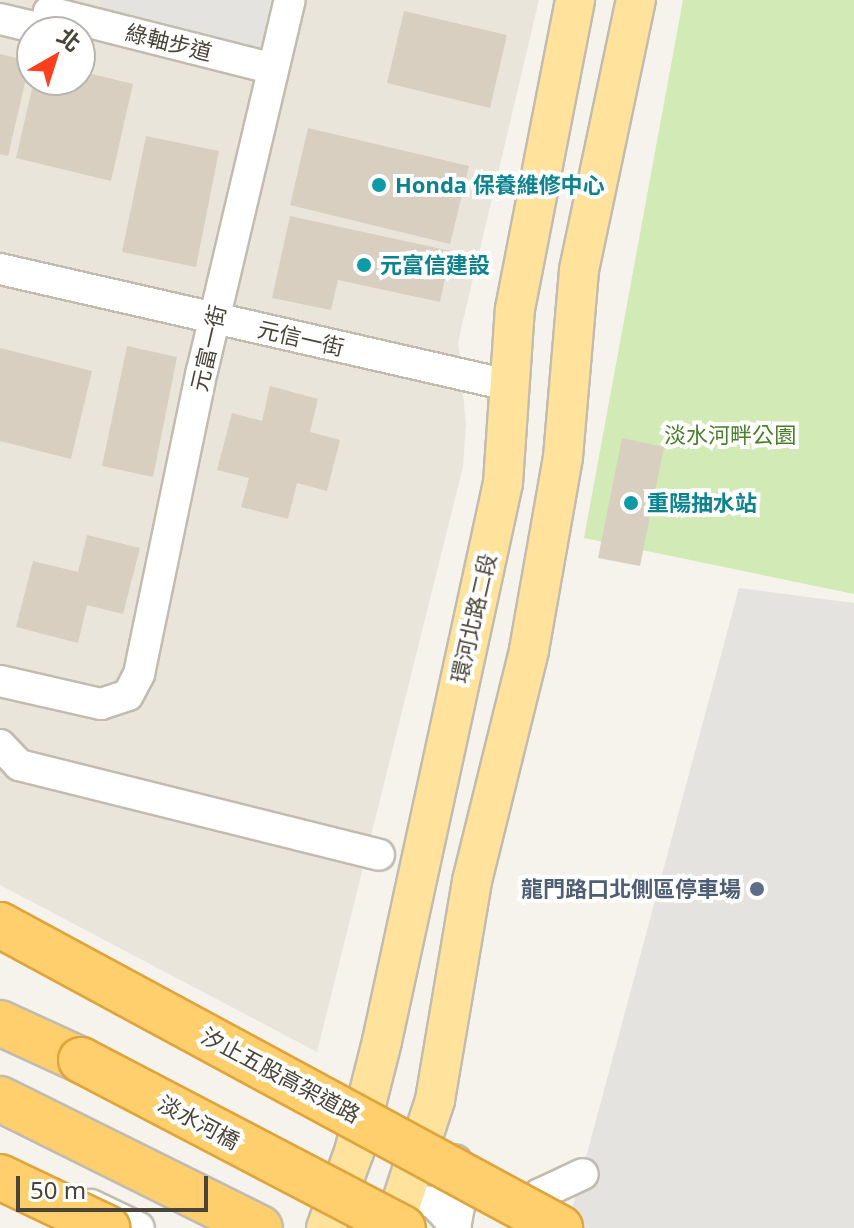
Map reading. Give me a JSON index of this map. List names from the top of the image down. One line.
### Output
{"streets":{"highway":["汐止五股高架道路","淡水河橋"],"main road":["環河北路二段"],"street":["綠軸步道","元信一街","元富一街"]},"crossings":[["元信一街","元富一街"],["元信一街","環河北路二段"]],"parks":["淡水河畔公園"],"places":["Honda 保養維修中心","元富信建設","重陽抽水站","龍門路口北側區停車場"],"scale_bar":"50 m","north":"top right"}
